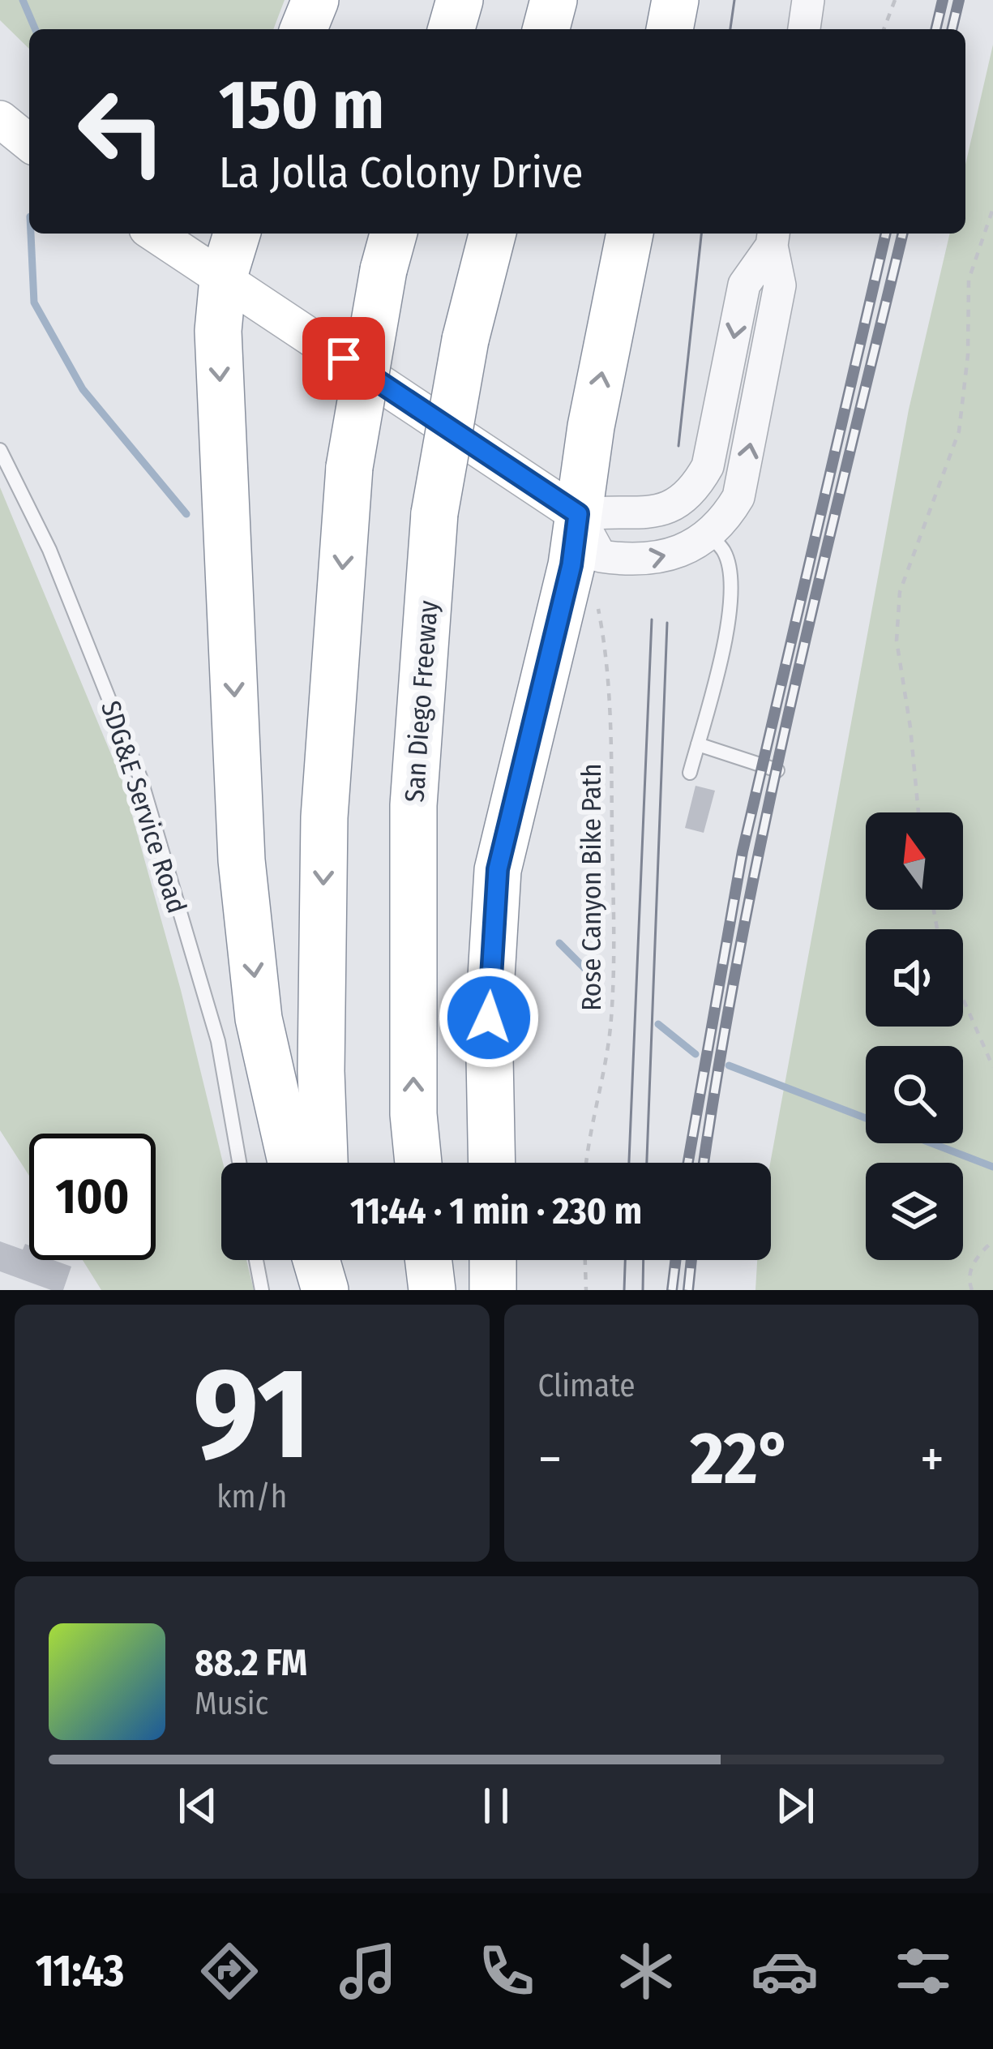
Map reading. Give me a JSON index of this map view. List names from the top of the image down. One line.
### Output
{"streets":{"highway":["San Diego Freeway"],"lane":["SDG&E Service Road"],"path":["Rose Canyon Bike Path"]},"north":"top","page":{"turn":["150 m","La Jolla Colony Drive"],"limit":"100","trip":"11:44 · 1 min · 230 m","tile":[["91","km/h"],"Climate"],"heat":["−","22°","+"],"song":["88.2 FM","Music"],"tabs":"11:43"}}
